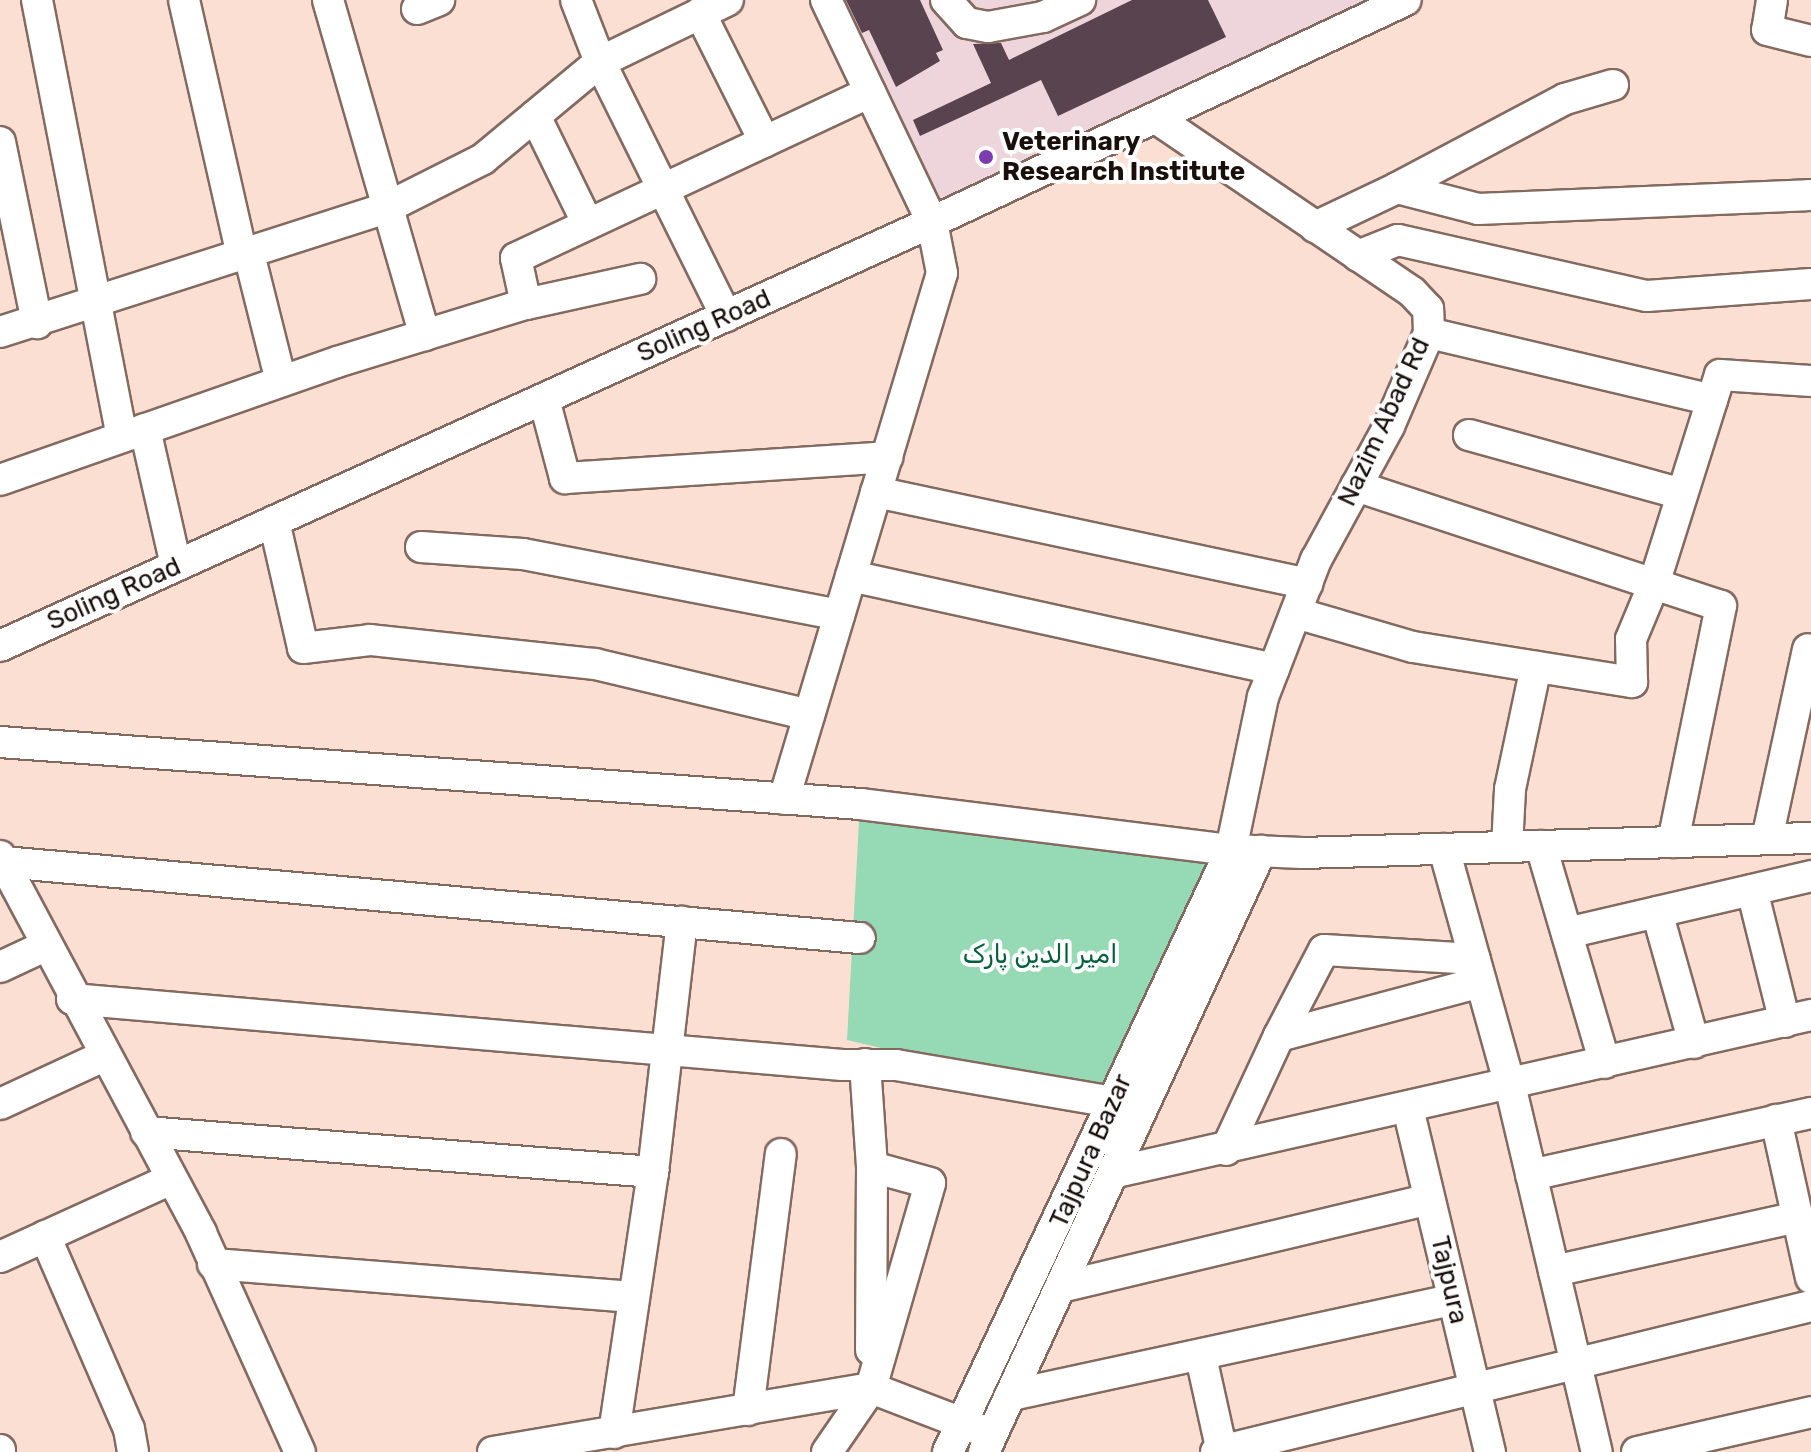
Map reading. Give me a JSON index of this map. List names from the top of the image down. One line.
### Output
{"streets":{"street":["Soling Road","Nazim Abad Rd","Tajpura Bazar","Tajpura"]},"crossings":[["Soling Road","Nazim Abad Rd"],["Nazim Abad Rd","Tajpura Bazar"]],"parks":["امیر الدین پارک"],"places":["Veterinary Research Institute"]}
